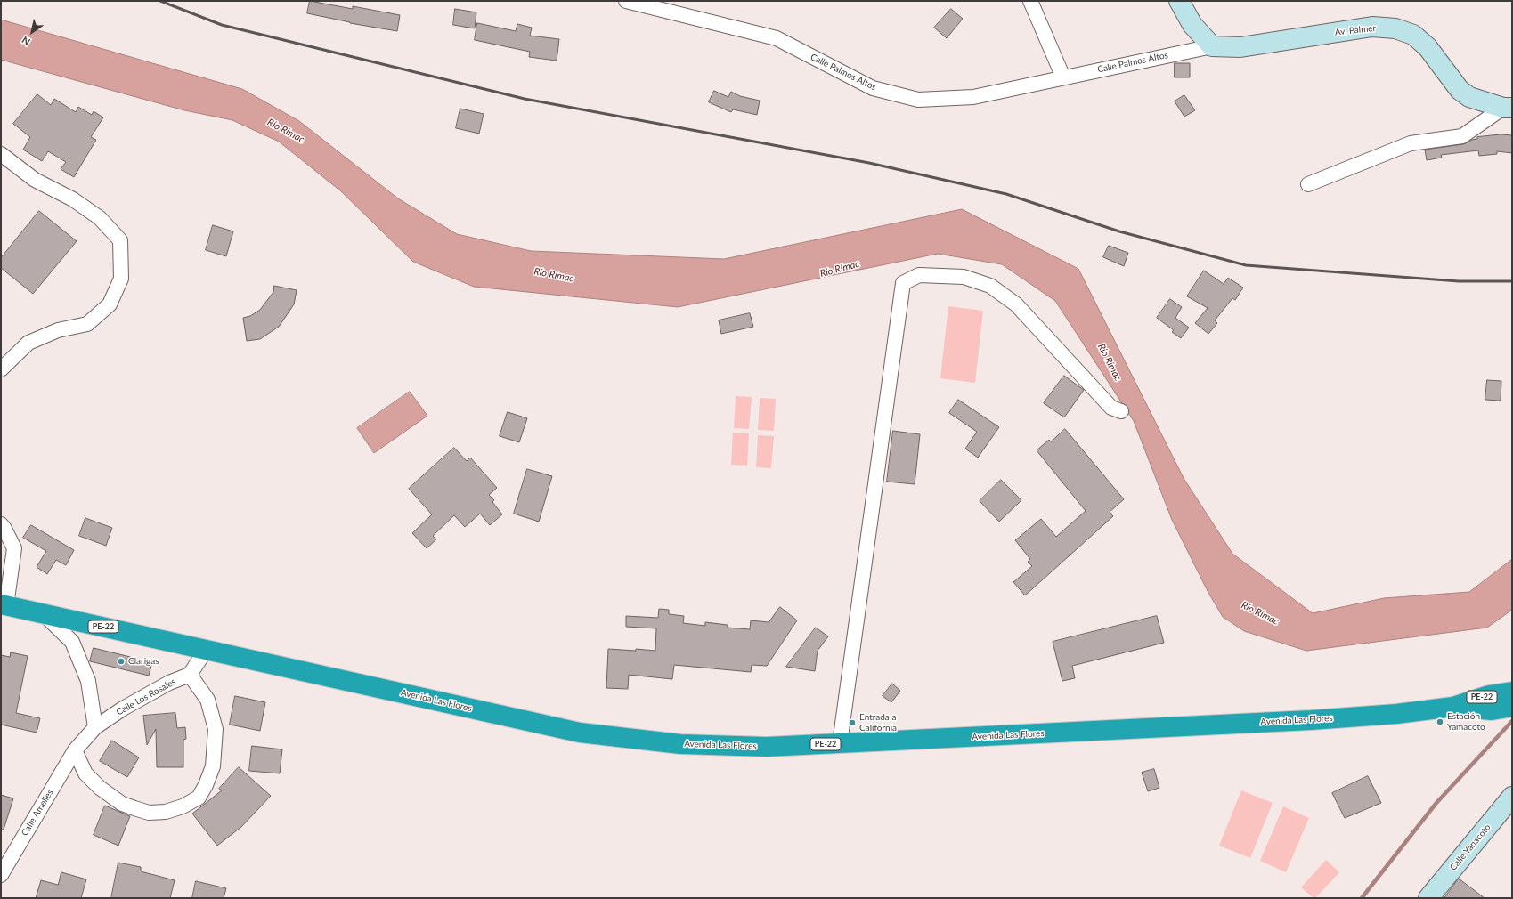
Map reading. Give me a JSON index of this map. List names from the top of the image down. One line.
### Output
{"streets":{"highway":["PE-22","Avenida Las Flores"],"street":["Av. Palmer","Calle Palmos Altos","Calle Los Rosales","Calle Amelies","Calle Yanacoto"]},"crossings":[["Av. Palmer","Calle Palmos Altos"],["Calle Los Rosales","Calle Amelies"]],"water":["Río Rímac"],"places":["Clarigas","Estación Yamacoto","Entrada a California"],"north":"bottom left"}
